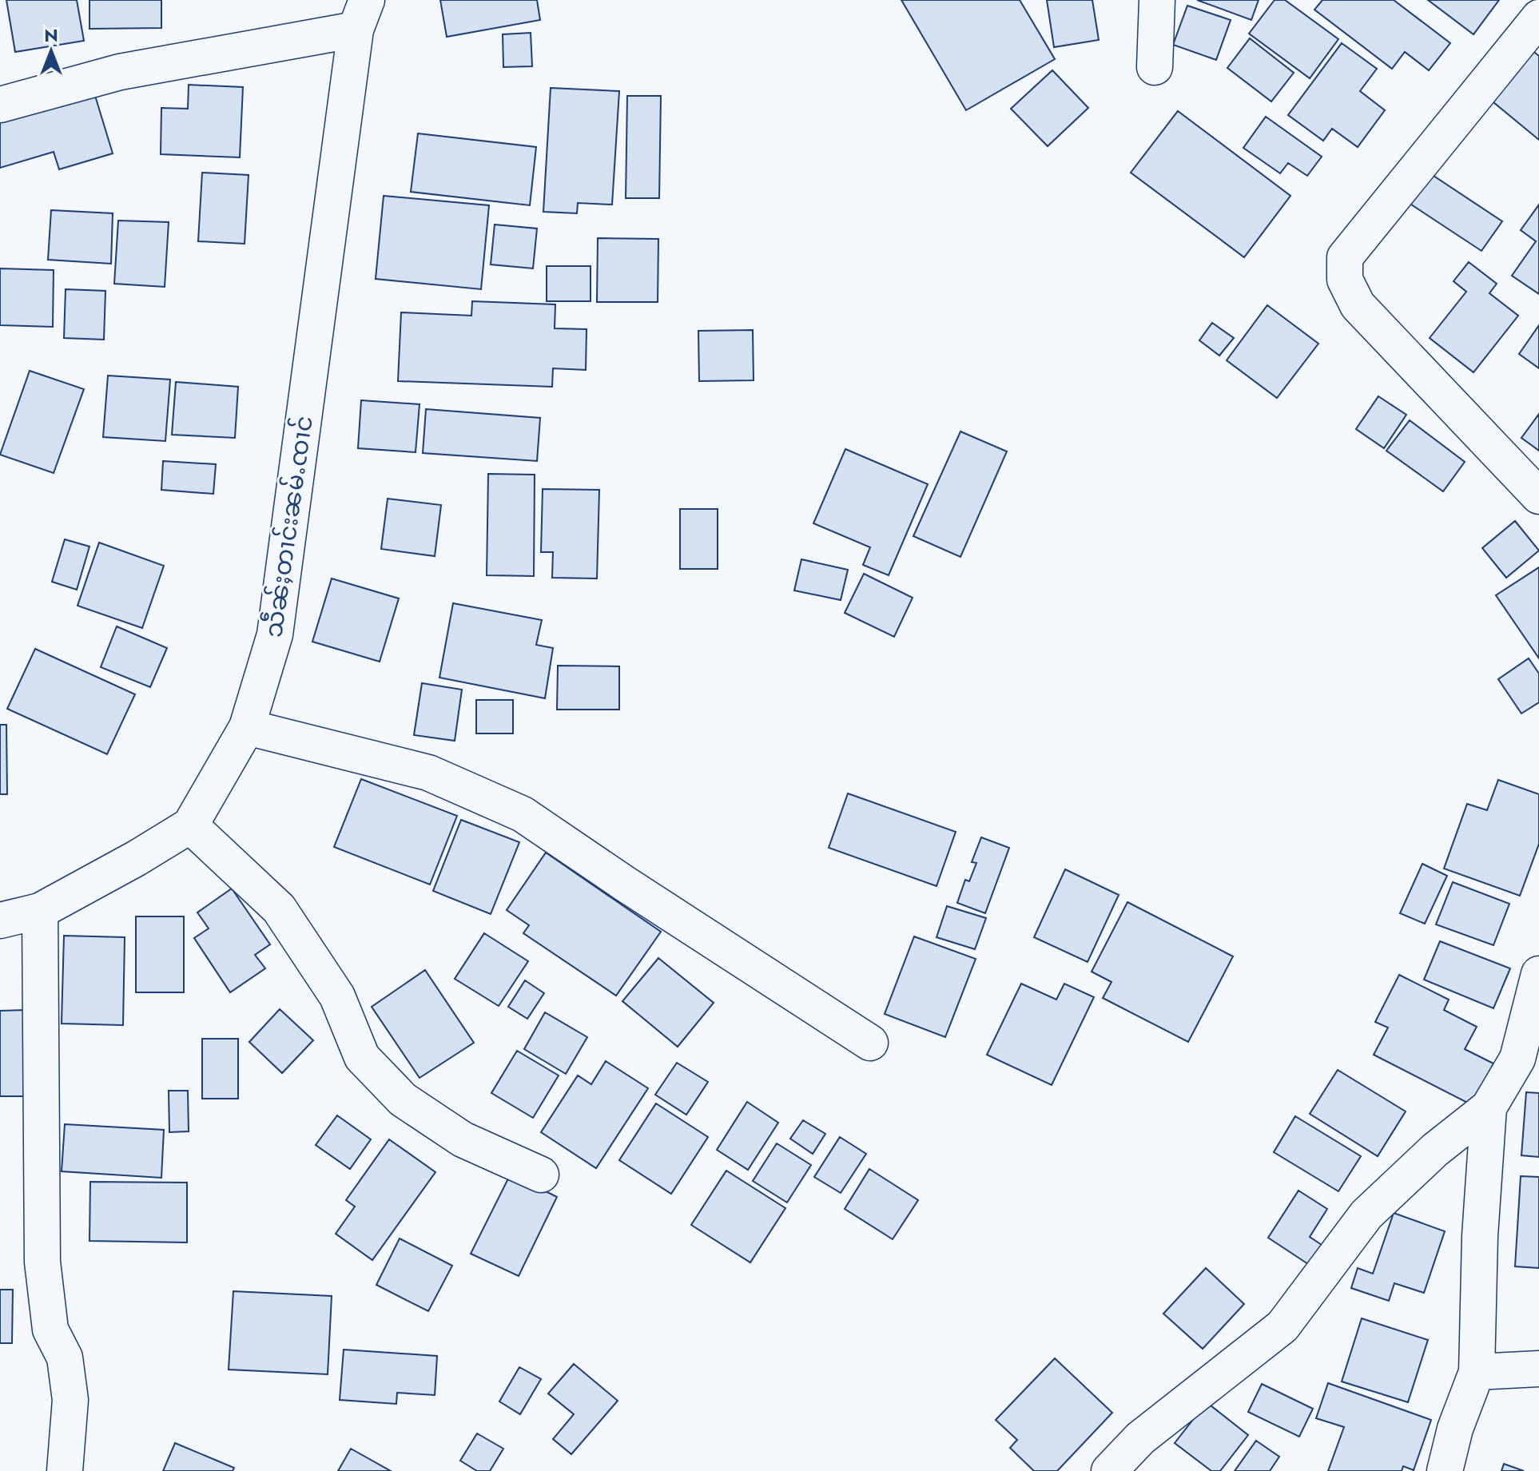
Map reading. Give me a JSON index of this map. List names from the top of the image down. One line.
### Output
{"streets":{"main road":["သဵၼ်ႈတၢင်းၼမ်ႉၸၢင်"]},"north":"top"}
